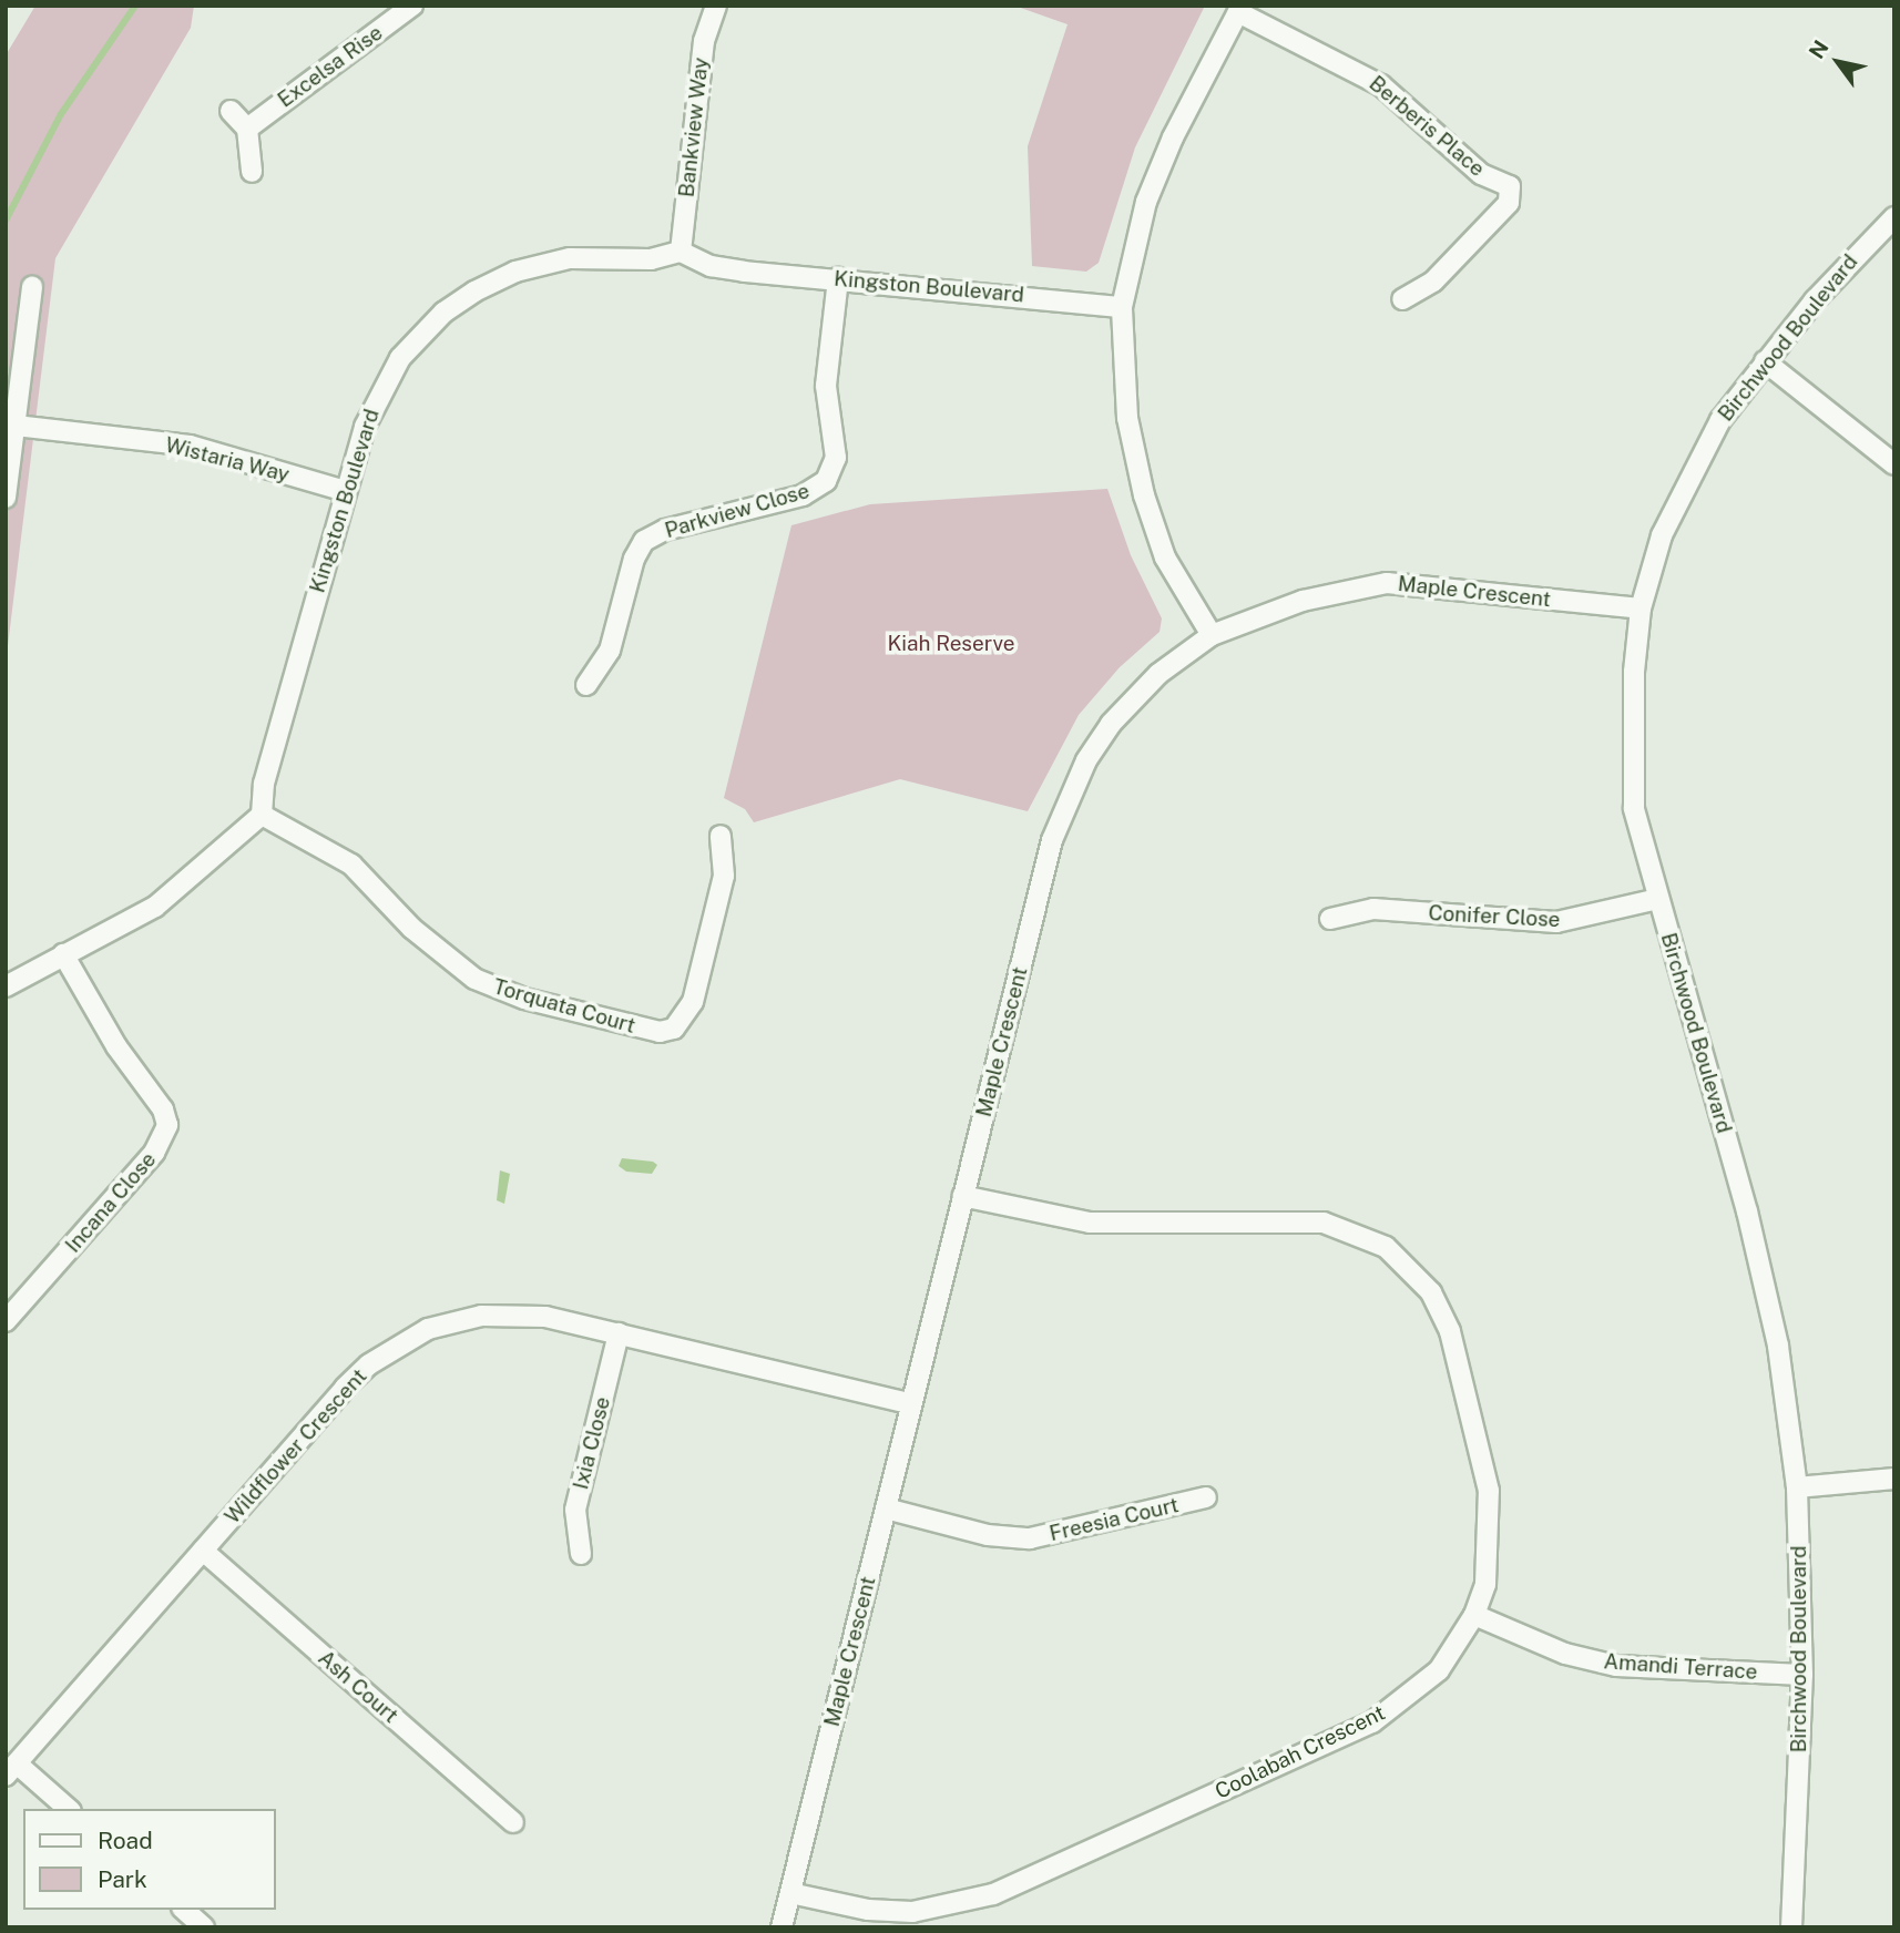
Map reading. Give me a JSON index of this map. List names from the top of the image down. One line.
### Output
{"streets":{"street":["Excelsa Rise","Berberis Place","Bankview Way","Kingston Boulevard","Birchwood Boulevard","Wistaria Way","Parkview Close","Maple Crescent","Conifer Close","Torquata Court","Incana Close","Ixia Close","Wildflower Crescent","Freesia Court","Amandi Terrace","Ash Court","Coolabah Crescent"]},"crossings":[["Bankview Way","Kingston Boulevard"],["Kingston Boulevard","Wistaria Way"],["Kingston Boulevard","Parkview Close"],["Kingston Boulevard","Torquata Court"],["Birchwood Boulevard","Maple Crescent"],["Birchwood Boulevard","Conifer Close"],["Birchwood Boulevard","Amandi Terrace"],["Maple Crescent","Wildflower Crescent"],["Maple Crescent","Freesia Court"],["Maple Crescent","Coolabah Crescent"],["Ixia Close","Wildflower Crescent"],["Wildflower Crescent","Ash Court"],["Amandi Terrace","Coolabah Crescent"]],"parks":["Kiah Reserve"],"legend":["Road","Park"],"north":"top left"}
